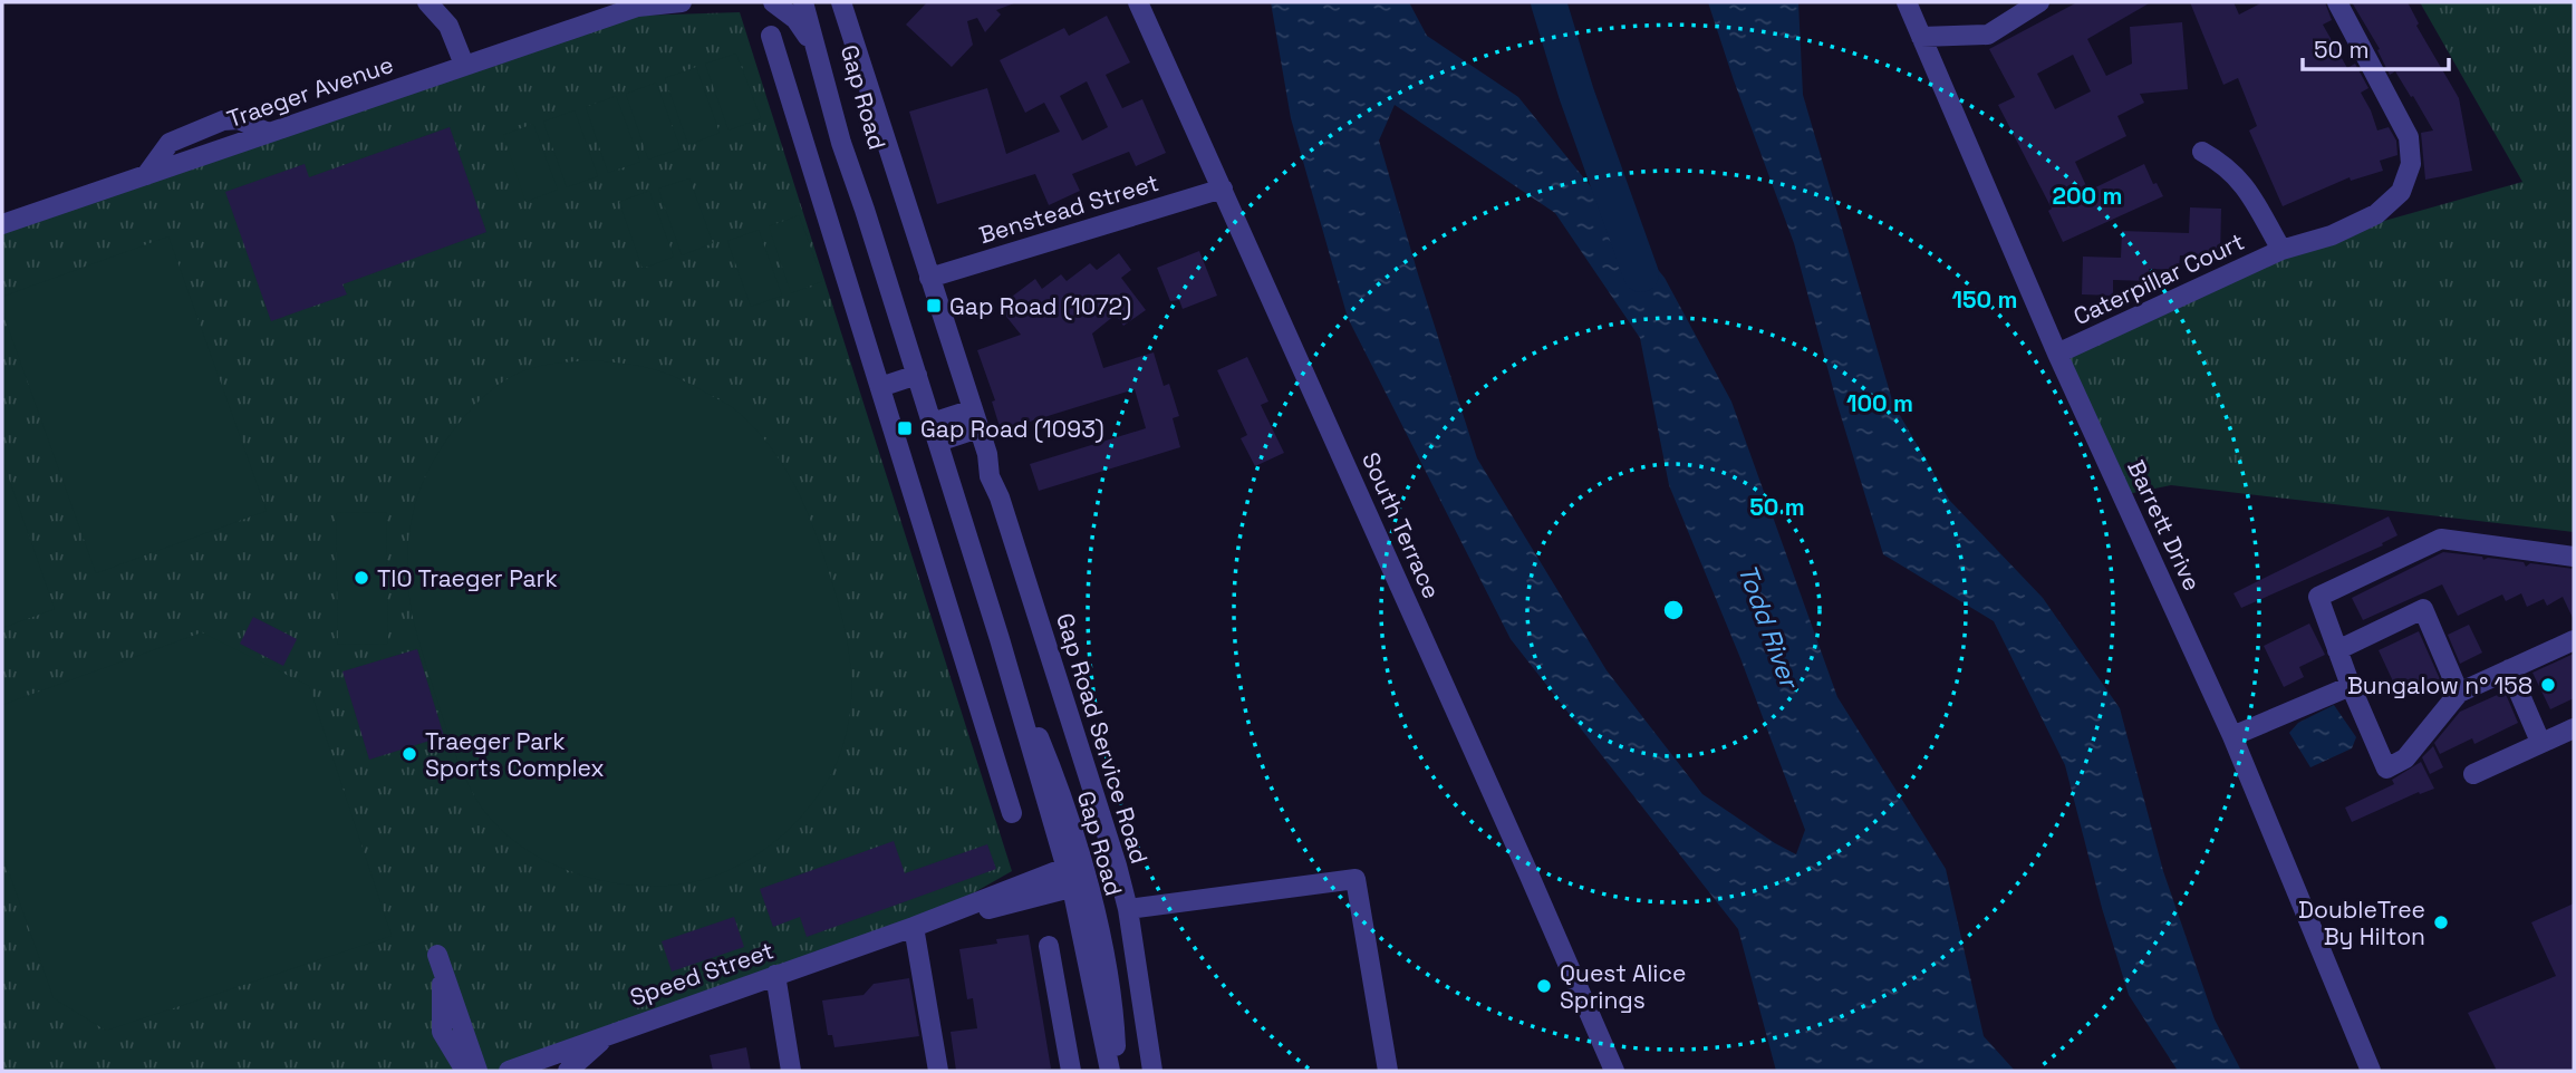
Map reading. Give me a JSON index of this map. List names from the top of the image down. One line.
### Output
{"streets":{"street":["Traeger Avenue","Gap Road","Benstead Street","Caterpillar Court","South Terrace","Barrett Drive","Gap Road Service Road","Speed Street"]},"crossings":[["Gap Road","Speed Street"],["Benstead Street","South Terrace"],["Benstead Street","Gap Road Service Road"],["Caterpillar Court","Barrett Drive"]],"water":["Todd River"],"places":{"transit":["Gap Road (1072)","Gap Road (1093)"],"other":["TIO Traeger Park","Bungalow n° 158","Traeger Park Sports Complex","DoubleTree By Hilton","Quest Alice Springs"]},"scale_bar":"50 m","rings":["200 m","150 m","100 m","50 m"]}
